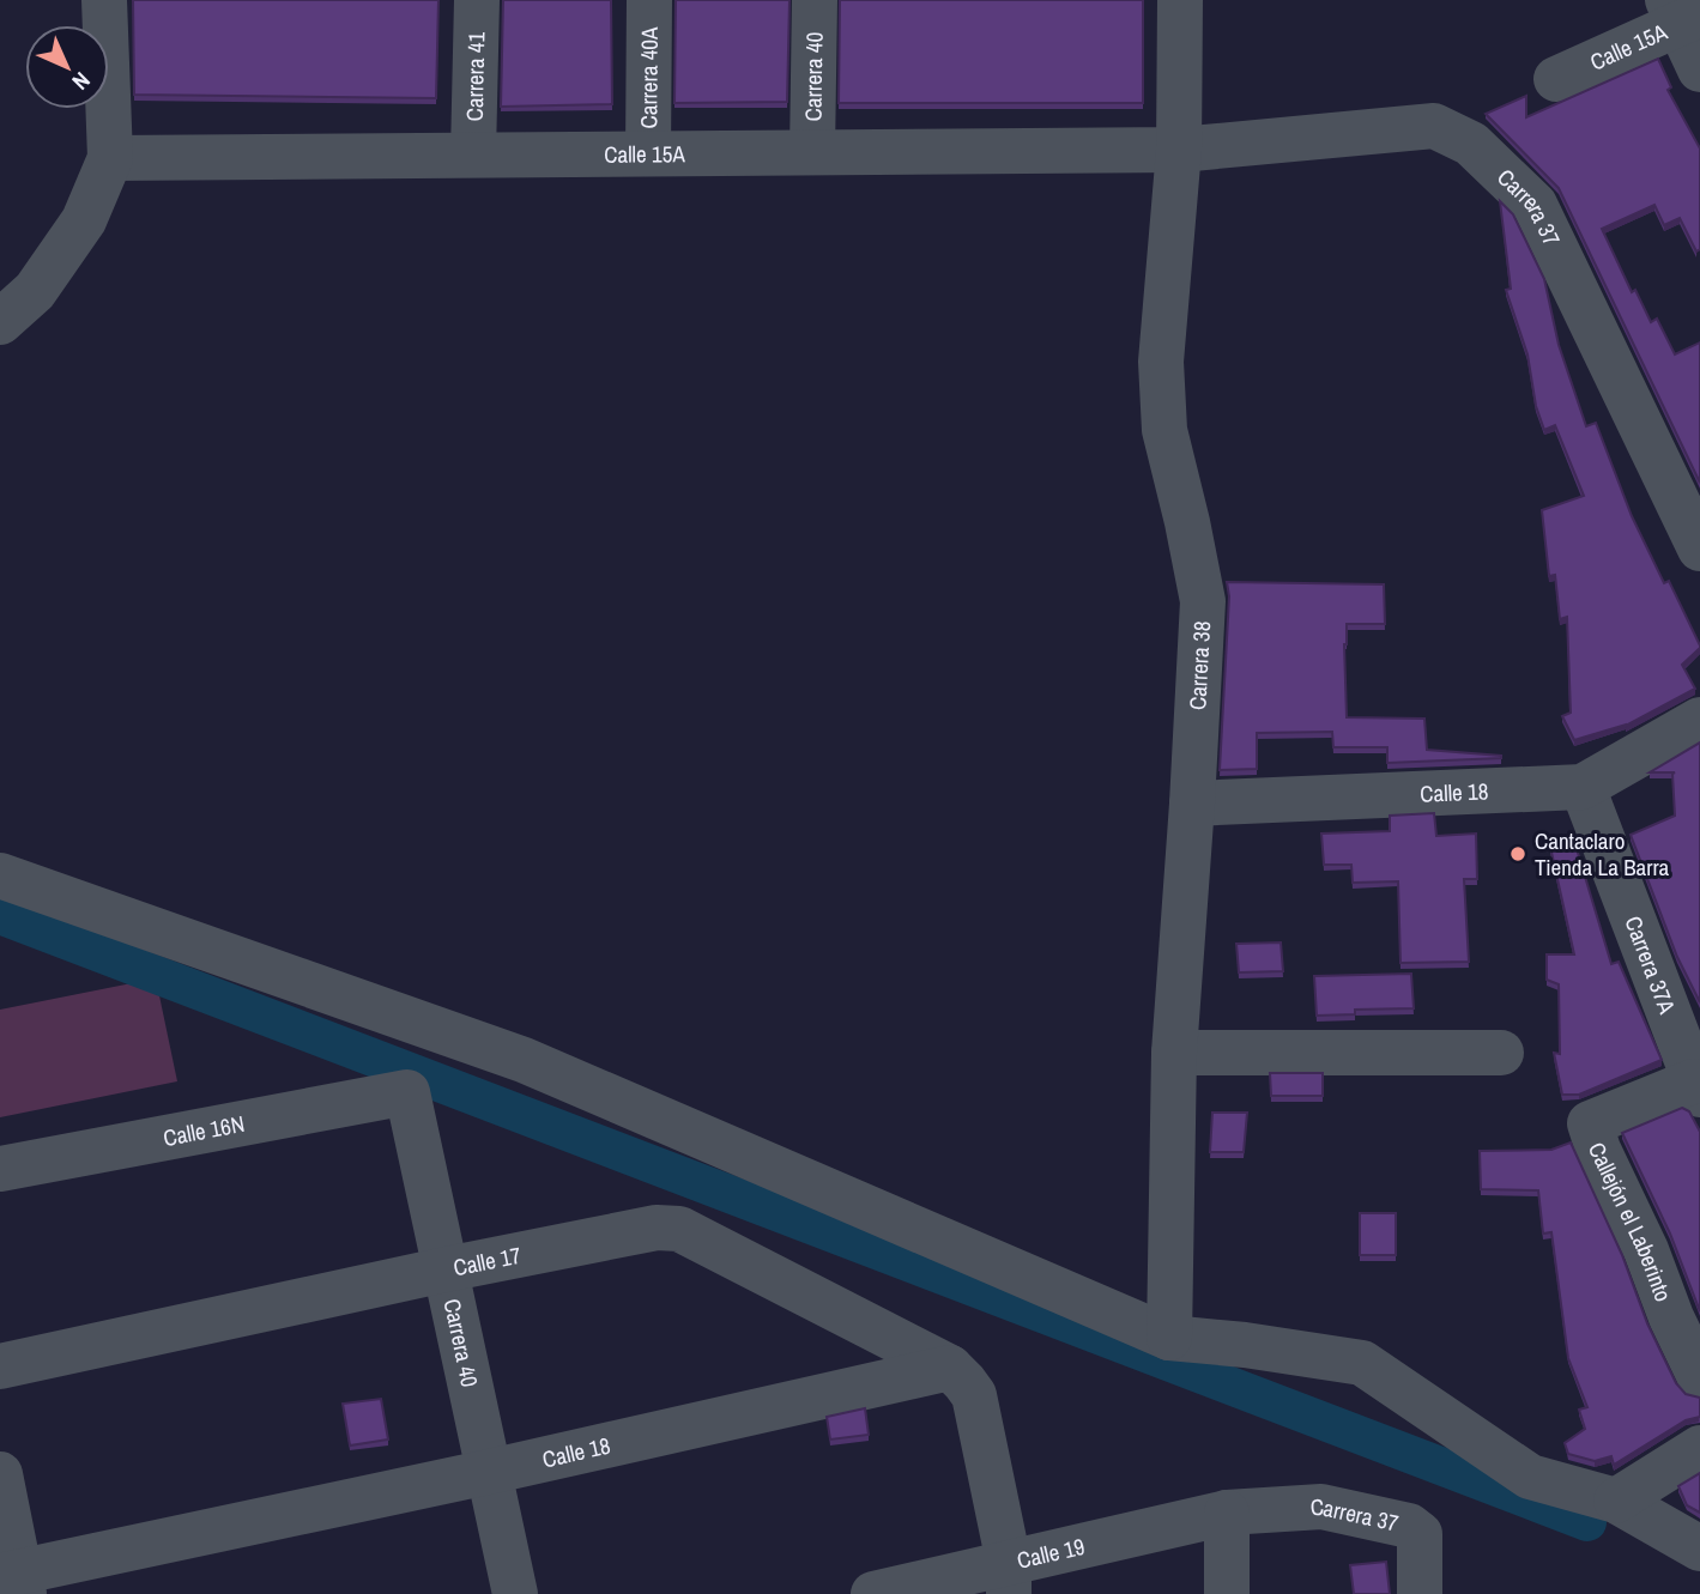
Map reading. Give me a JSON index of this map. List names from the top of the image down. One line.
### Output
{"streets":{"street":["Calle 15A","Carrera 40A","Carrera 40","Carrera 41","Carrera 37","Carrera 38","Calle 18","Carrera 37A","Calle 16N","Callejón el Laberinto","Calle 17","Calle 19"]},"crossings":[["Calle 15A","Carrera 40A"],["Calle 15A","Carrera 40"],["Calle 15A","Carrera 41"],["Calle 15A","Carrera 37"],["Calle 15A","Carrera 38"],["Carrera 40","Calle 18"],["Carrera 40","Calle 16N"],["Carrera 40","Calle 17"],["Carrera 37","Carrera 38"],["Carrera 37","Calle 19"],["Carrera 38","Calle 18"],["Calle 18","Carrera 37A"],["Calle 18","Calle 17"],["Carrera 37A","Callejón el Laberinto"]],"places":["Cantaclaro Tienda La Barra"],"north":"bottom right"}
